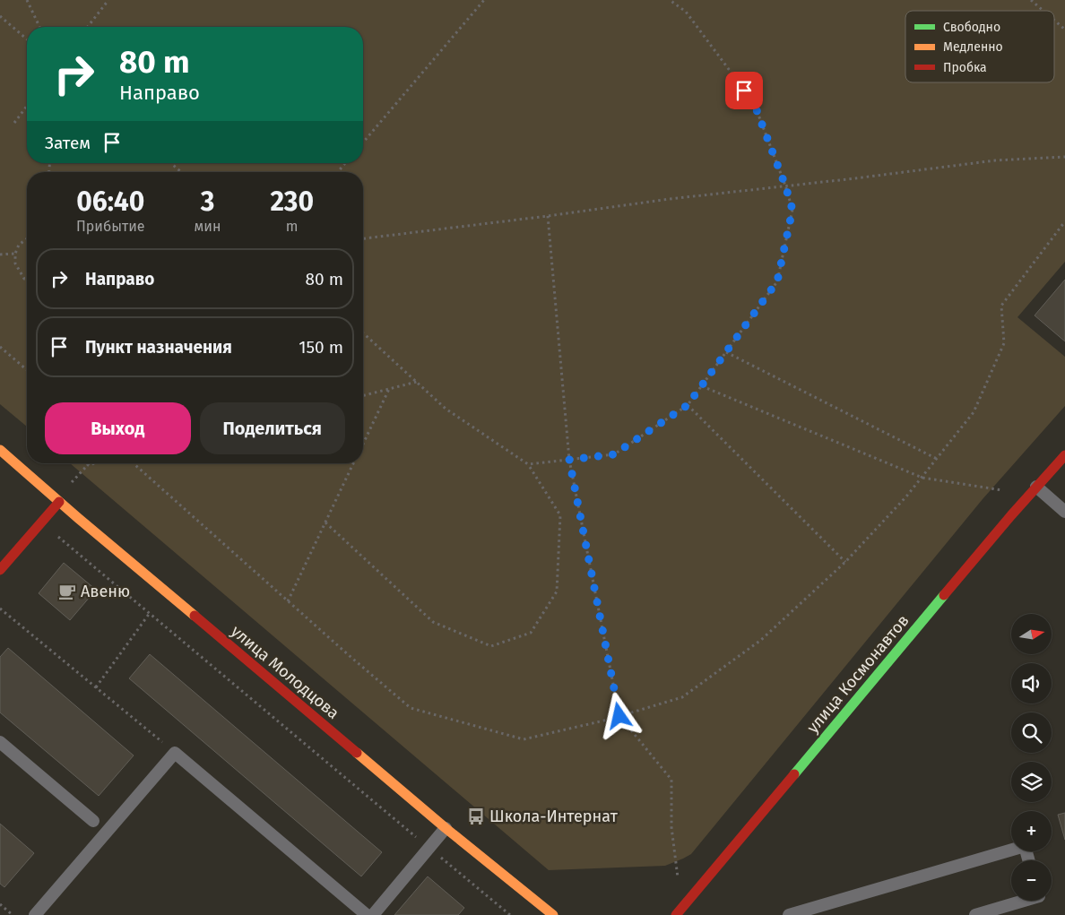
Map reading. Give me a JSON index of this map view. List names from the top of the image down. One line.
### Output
{"streets":{"street":["улица Молодцова","улица Космонавтов"]},"places":{"cafe":["Авеню"],"bus stop":["Школа-Интернат"]},"legend":["Свободно","Медленно","Пробка"],"north":"right","page":{"turn":["80 m","Направо"],"then":"Затем","eta":["06:40","Прибытие","3","мин","230","m"],"list":[{"name":"Направо","value":"80 m"},{"name":"Пункт назначения","value":"150 m"}],"buttons":["Выход","Поделиться"],"map_buttons":["+","−"]}}
